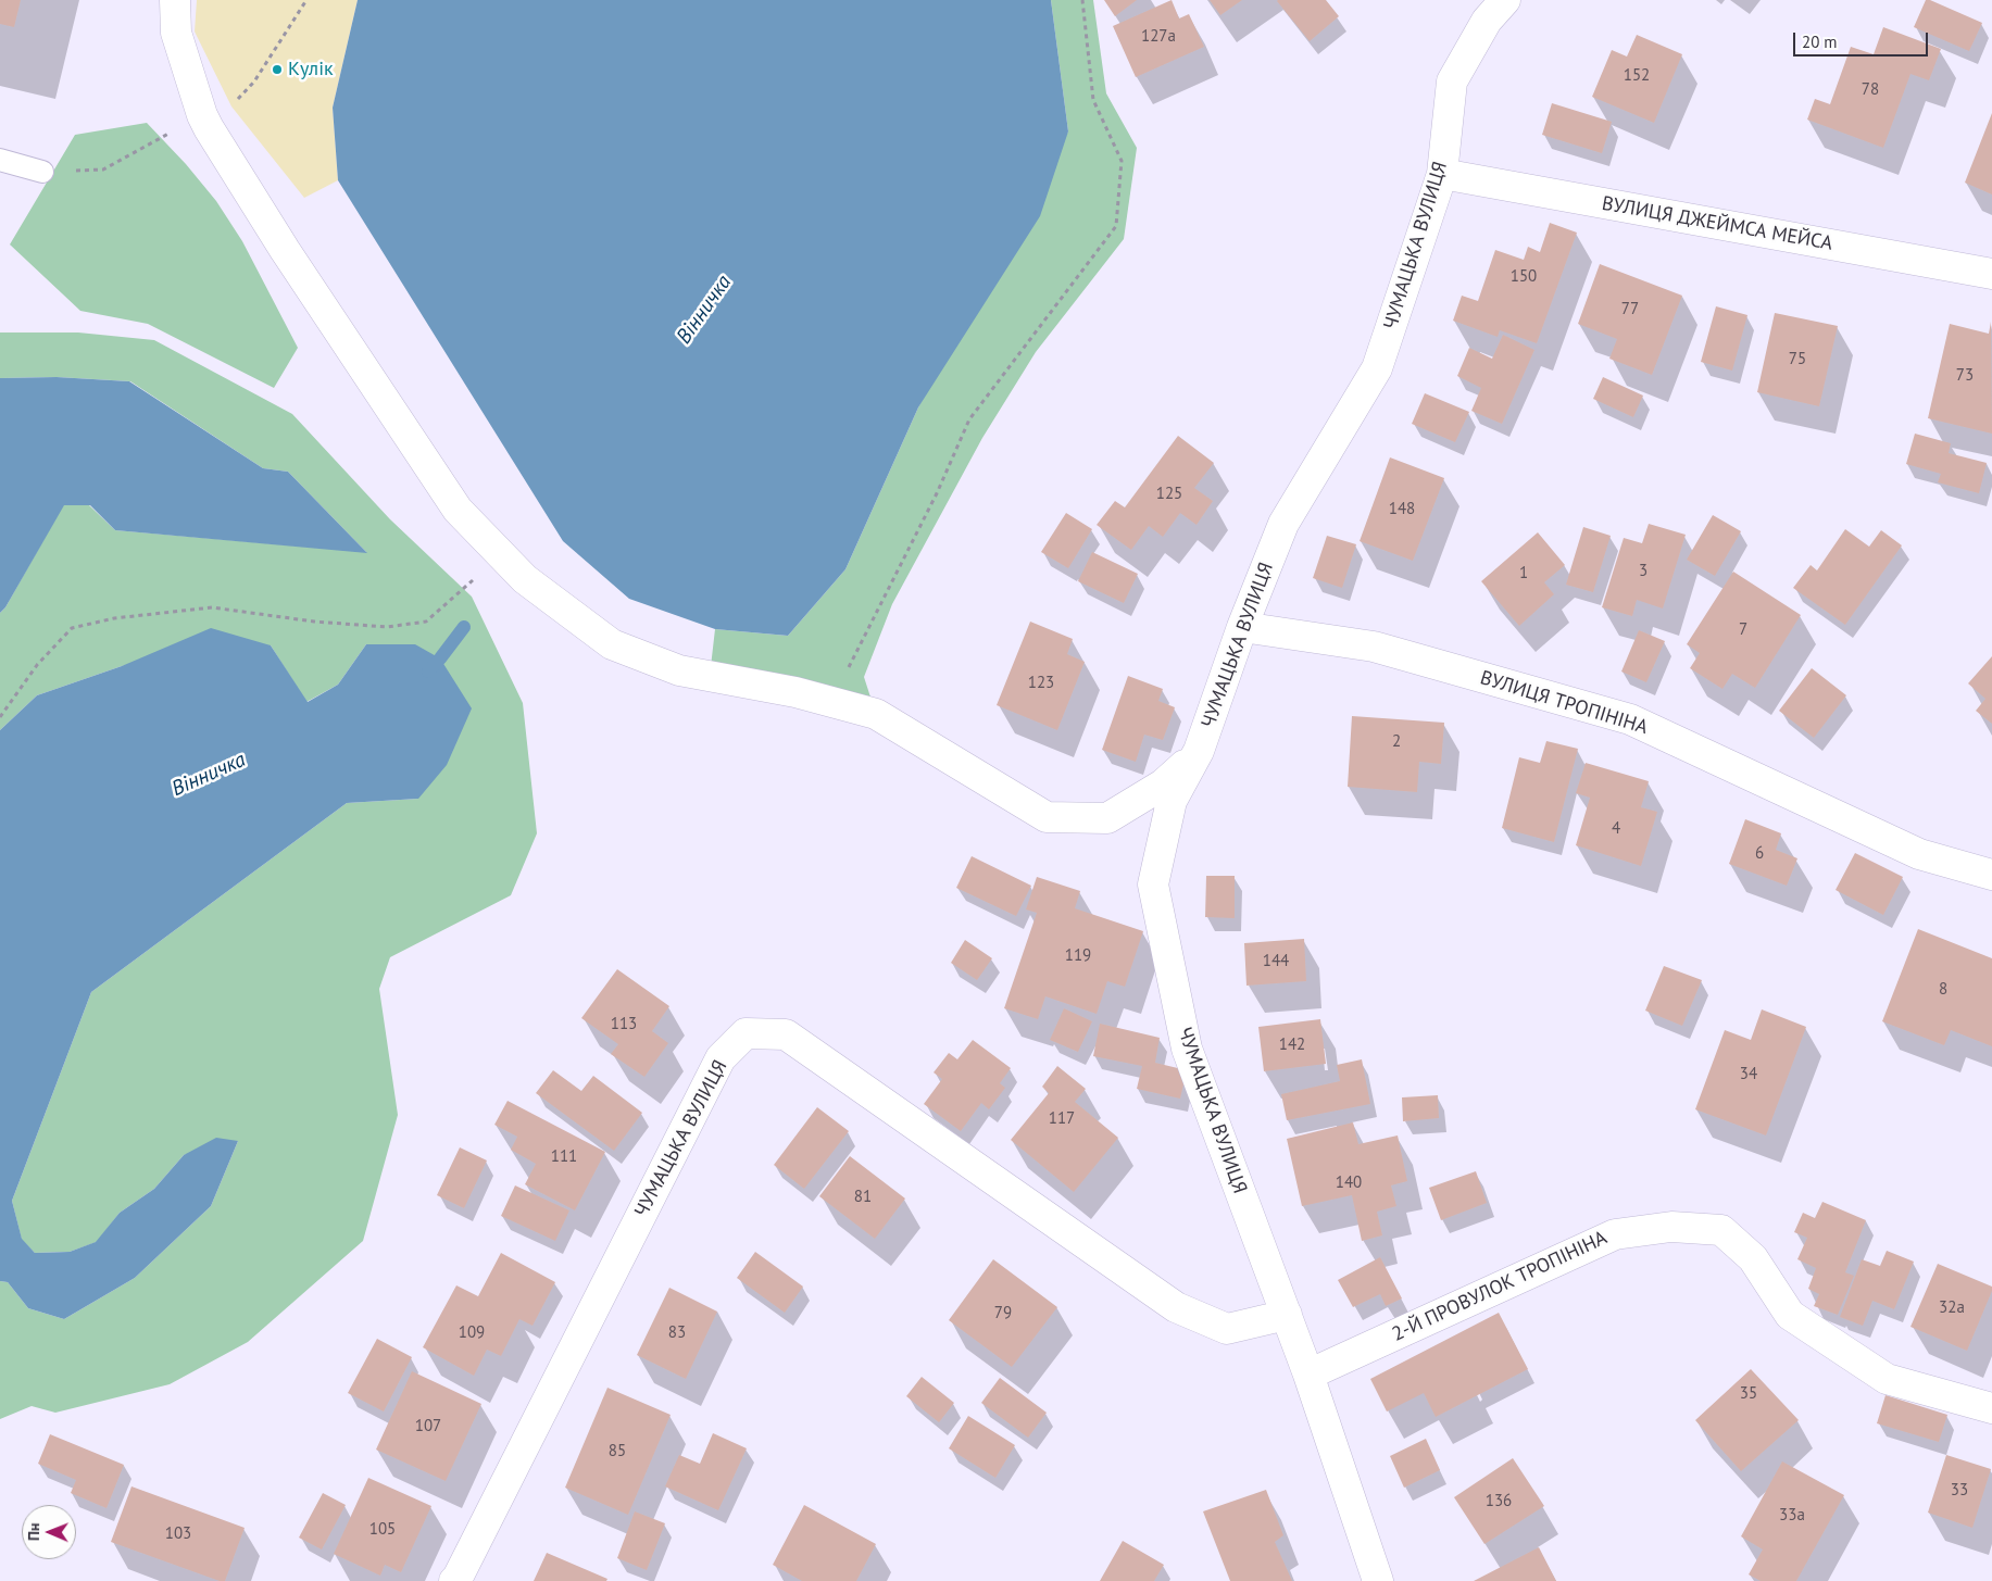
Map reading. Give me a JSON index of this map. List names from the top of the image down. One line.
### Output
{"streets":{"street":["ВУЛИЦЯ ДЖЕЙМСА МЕЙСА","ЧУМАЦЬКА ВУЛИЦЯ","ВУЛИЦЯ ТРОПІНІНА","2-Й ПРОВУЛОК ТРОПІНІНА"]},"crossings":[["ВУЛИЦЯ ДЖЕЙМСА МЕЙСА","ЧУМАЦЬКА ВУЛИЦЯ"],["ЧУМАЦЬКА ВУЛИЦЯ","ВУЛИЦЯ ТРОПІНІНА"],["ЧУМАЦЬКА ВУЛИЦЯ","2-Й ПРОВУЛОК ТРОПІНІНА"]],"water":["Вінничка"],"places":["Кулік"],"house_numbers":["127а","152","78","150","77","75","73","125","148","3","1","7","123","2","4","6","119","144","8","113","142","34","117","111","140","81","32а","79","109","83","35","107","85","33","136","33а","105","103"],"scale_bar":"20 m","north":"left"}
